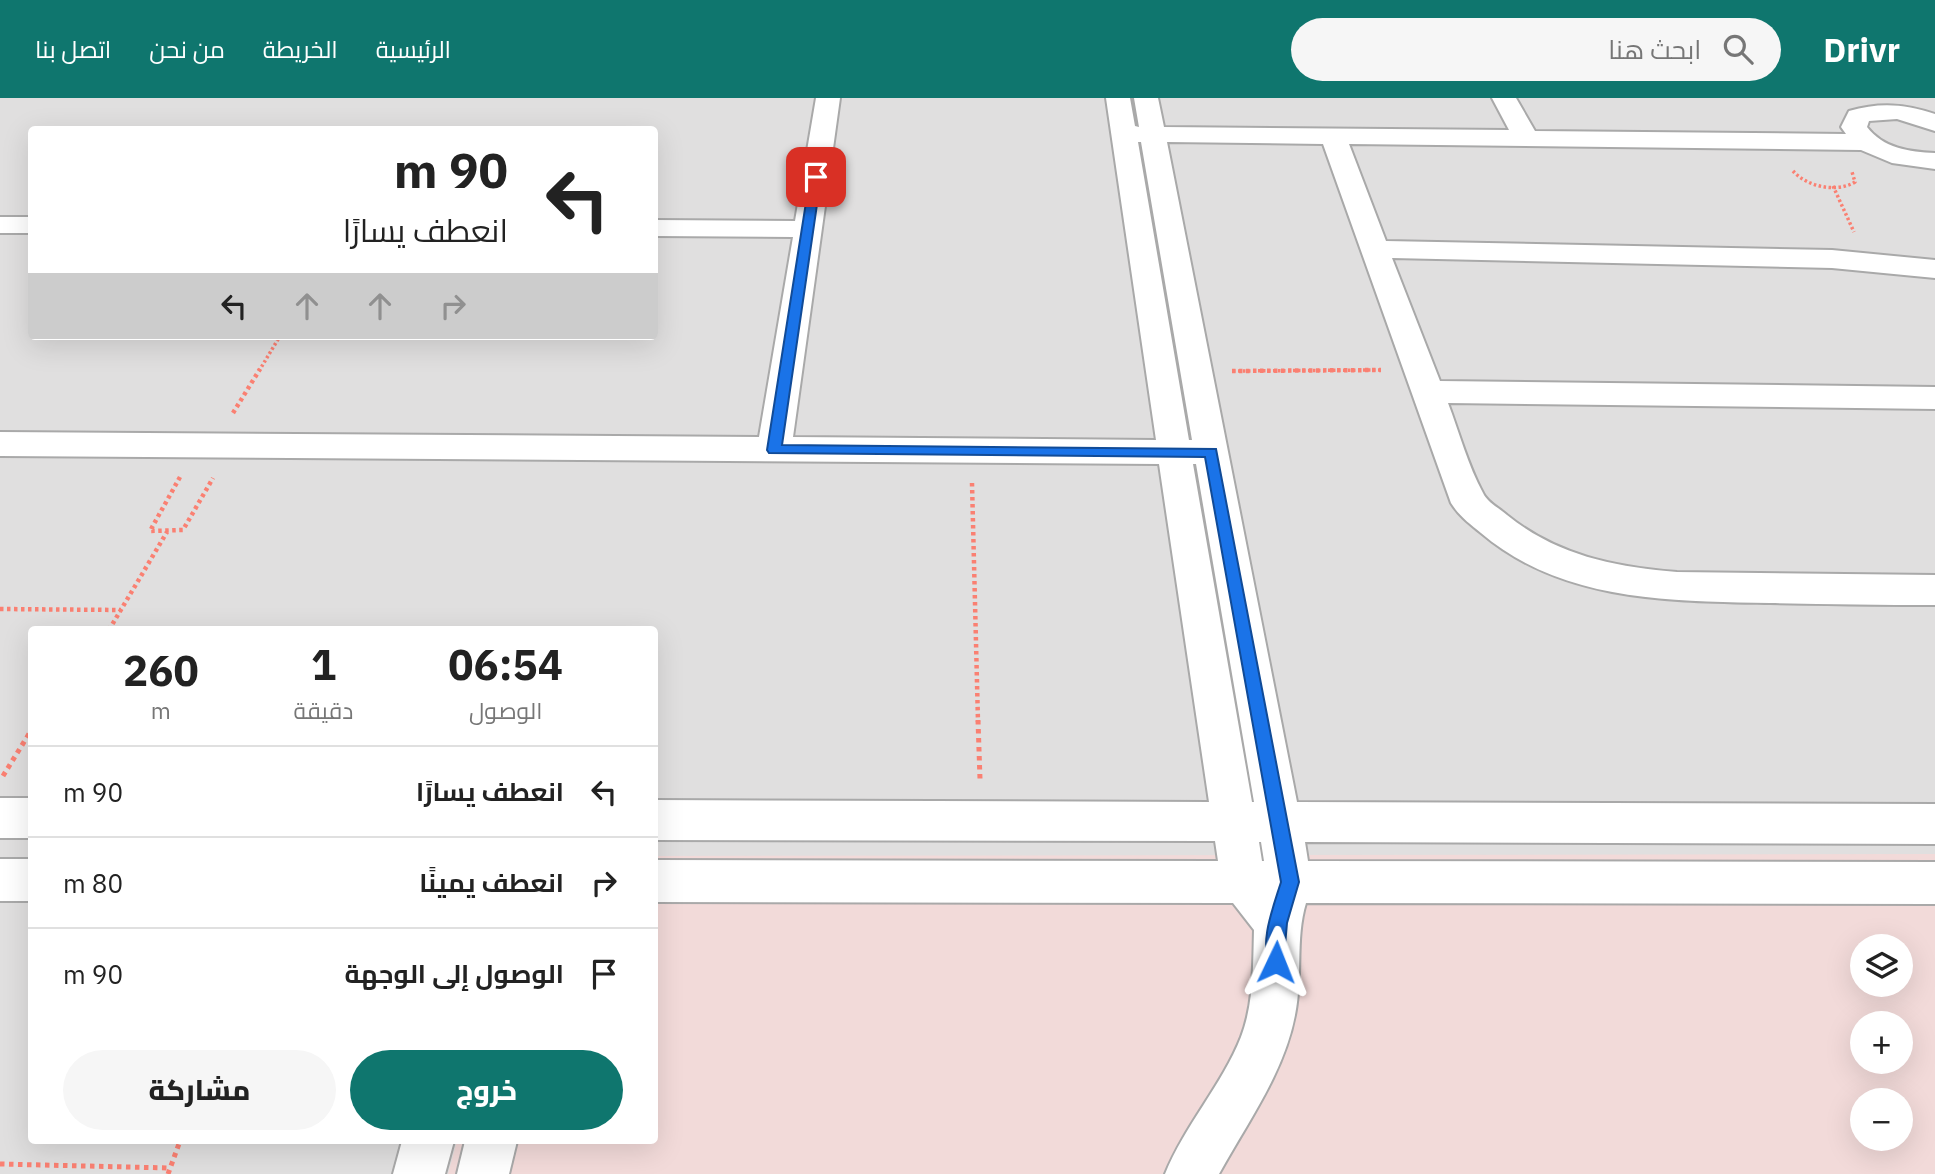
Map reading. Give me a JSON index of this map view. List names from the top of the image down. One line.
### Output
{"page":{"header":"Drivr","search":"ابحث هنا","nav":["الرئيسية","الخريطة","من نحن","اتصل بنا"],"turn":["90 m","انعطف يسارًا"],"eta":["06:54","الوصول","1","دقيقة","260","m"],"list":[{"name":"انعطف يسارًا","value":"90 m"},{"name":"انعطف يمينًا","value":"80 m"},{"name":"الوصول إلى الوجهة","value":"90 m"}],"map_buttons":["+","−"],"buttons":["خروج","مشاركة"]}}
